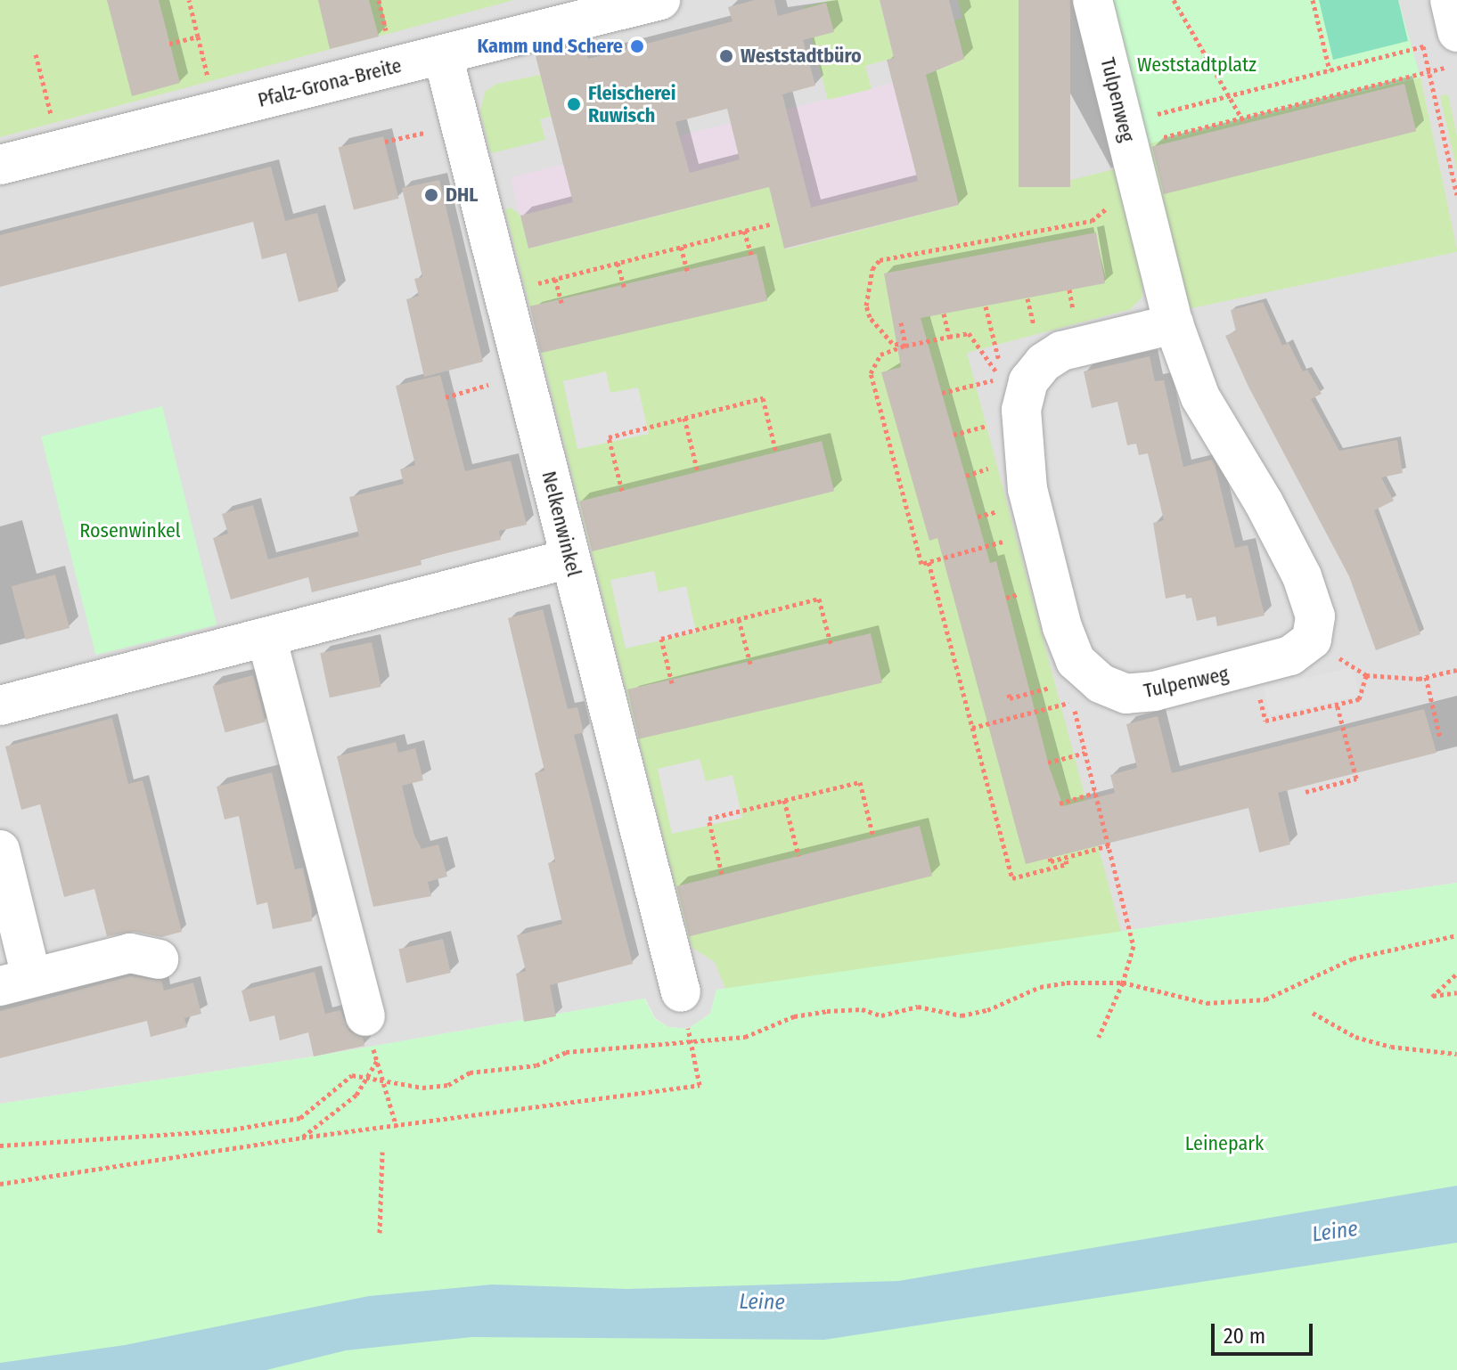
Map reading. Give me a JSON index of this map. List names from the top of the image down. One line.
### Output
{"streets":{"street":["Pfalz-Grona-Breite","Tulpenweg","Nelkenwinkel"]},"crossings":[["Pfalz-Grona-Breite","Nelkenwinkel"]],"water":["Leine"],"parks":["Weststadtplatz","Rosenwinkel","Leinepark"],"places":["Kamm und Schere","Weststadtbüro","Fleischerei Ruwisch","DHL"],"scale_bar":"20 m"}
